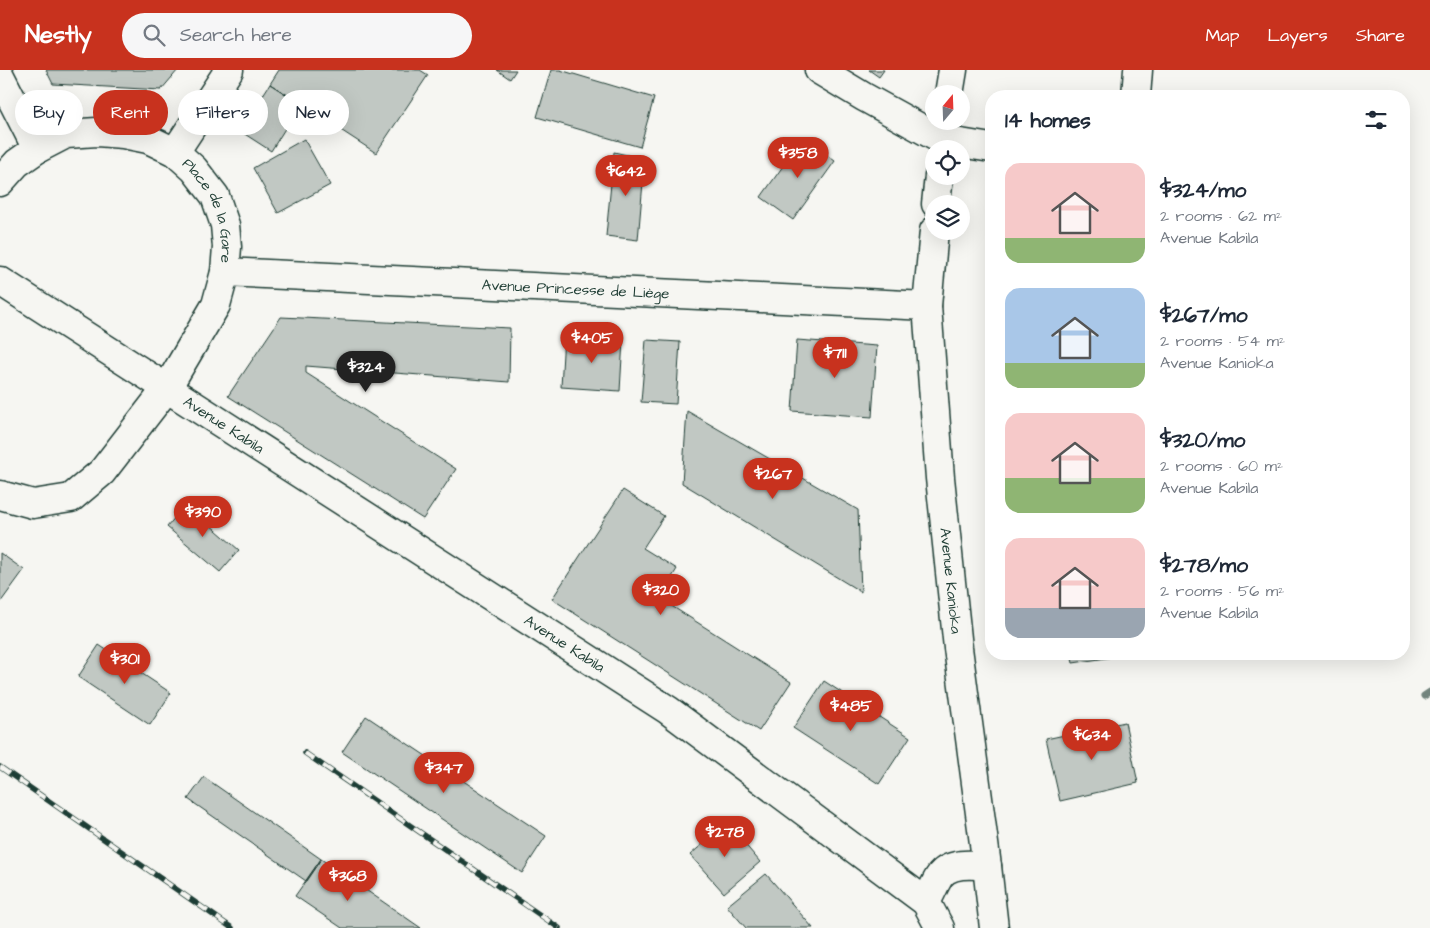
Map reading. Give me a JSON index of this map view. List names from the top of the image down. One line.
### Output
{"streets":{"main road":["Place de la Gare","Avenue Princesse de Liège","Avenue Kabila","Avenue Kanioka"]},"crossings":[["Place de la Gare","Avenue Princesse de Liège"],["Place de la Gare","Avenue Kabila"],["Avenue Princesse de Liège","Avenue Kanioka"]],"north":"top","page":{"header":"Nestly","search":"Search here","nav":["Map","Layers","Share"],"chip":["Buy","Rent","Filters","New"],"heading":"14 homes","price":["$358","$642","$405","$711","$324","$267","$390","$320","$301","$485","$634","$347","$278","$368"],"list":[{"name":"$324/mo","note":"2 rooms · 62 m² · Avenue Kabila"},{"name":"$267/mo","note":"2 rooms · 54 m² · Avenue Kanioka"},{"name":"$320/mo","note":"2 rooms · 60 m² · Avenue Kabila"},{"name":"$278/mo","note":"2 rooms · 56 m² · Avenue Kabila"}]}}
